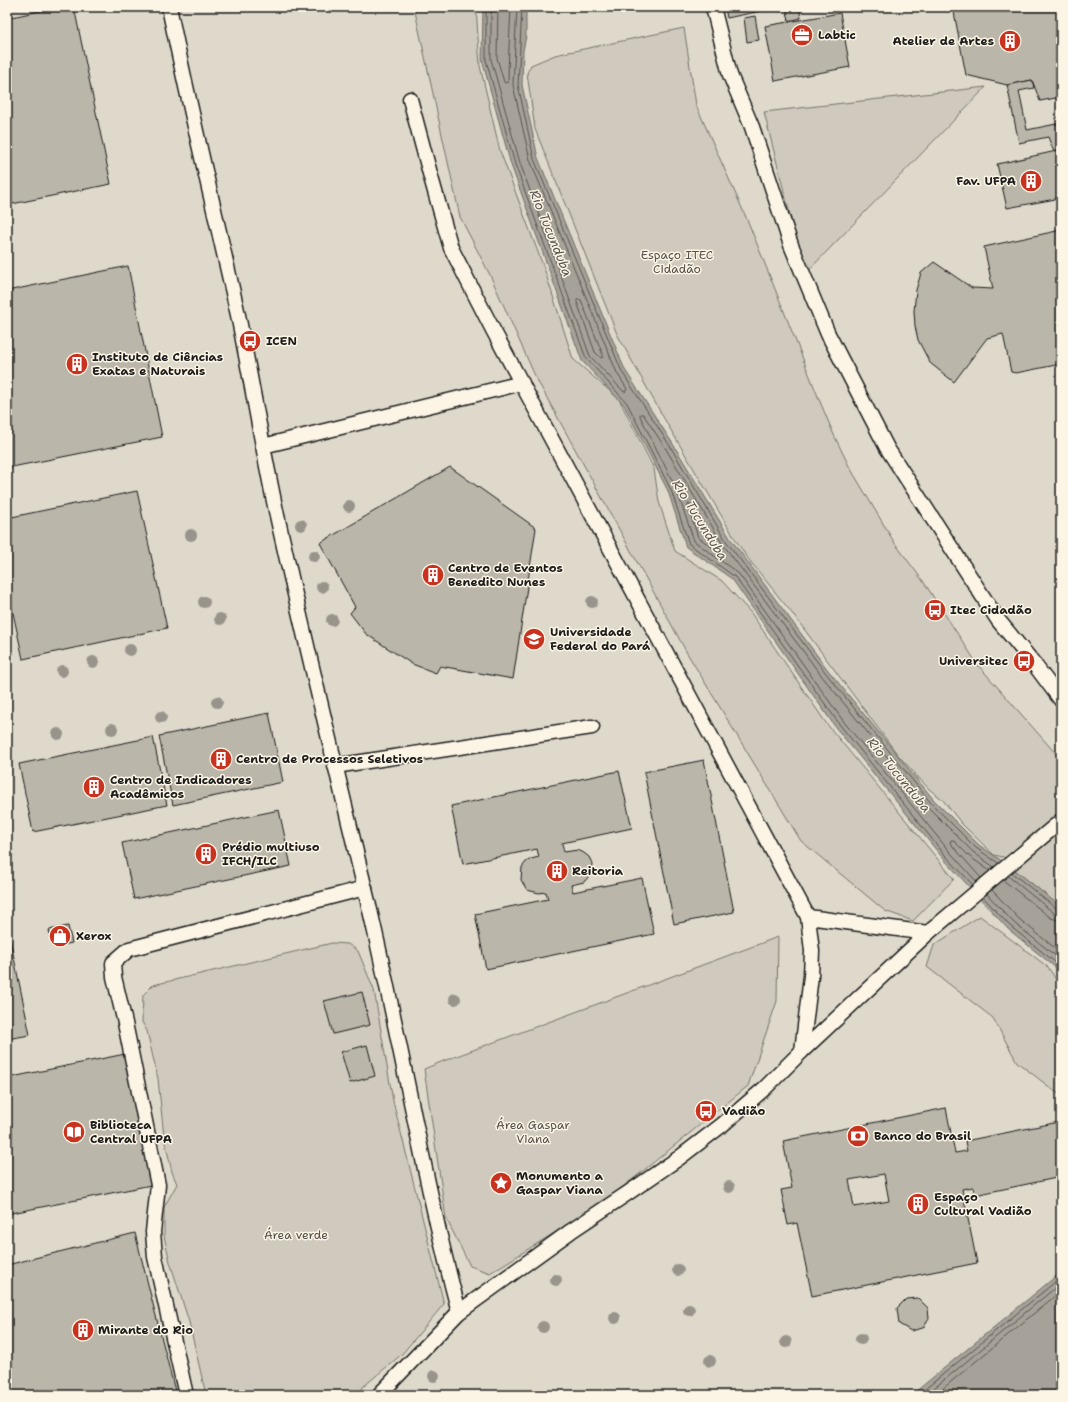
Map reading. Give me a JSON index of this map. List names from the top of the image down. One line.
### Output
{"water":["Rio Tucunduba"],"parks":["Espaço ITEC Cidadão","Área Gaspar Viana","Área verde"],"places":{"office":["Labtic"],"building":["Atelier de Artes","Fav. UFPA","Instituto de Ciências Exatas e Naturais","Centro de Eventos Benedito Nunes","Centro de Processos Seletivos","Centro de Indicadores Acadêmicos","Prédio multiuso IFCH/ILC","Reitoria","Espaço Cultural Vadião","Mirante do Rio"],"bus stop":["ICEN","Itec Cidadão","Universitec","Vadião"],"school or university":["Universidade Federal do Pará"],"shop":["Xerox"],"library":["Biblioteca Central UFPA"],"bank":["Banco do Brasil"],"place":["Monumento a Gaspar Viana"]}}
